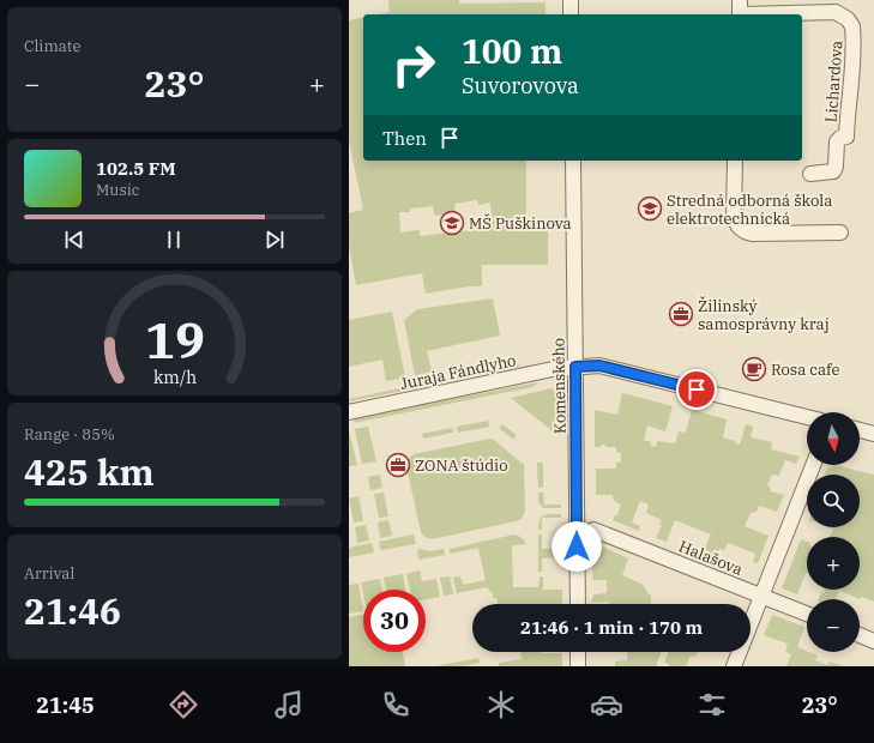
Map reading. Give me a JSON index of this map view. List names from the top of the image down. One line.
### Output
{"streets":{"street":["Lichardova","Juraja Fándlyho","Komenského","Halašova"]},"crossings":[["Juraja Fándlyho","Komenského"]],"places":{"school or university":["Stredná odborná škola elektrotechnická","MŠ Puškinova"],"office":["Žilinský samosprávny kraj","ZONA štúdio"],"cafe":["Rosa cafe"]},"north":"bottom","page":{"tile":["Climate",["Range · 85%","425 km"],["Arrival","21:46"]],"turn":["100 m","Suvorovova"],"heat":["−","23°","+"],"then":"Then","song":["102.5 FM","Music"],"map_buttons":["+","−"],"limit":"30","trip":"21:46 · 1 min · 170 m","tabs":["21:45","23°"],"gauge":["19","km/h"]}}
